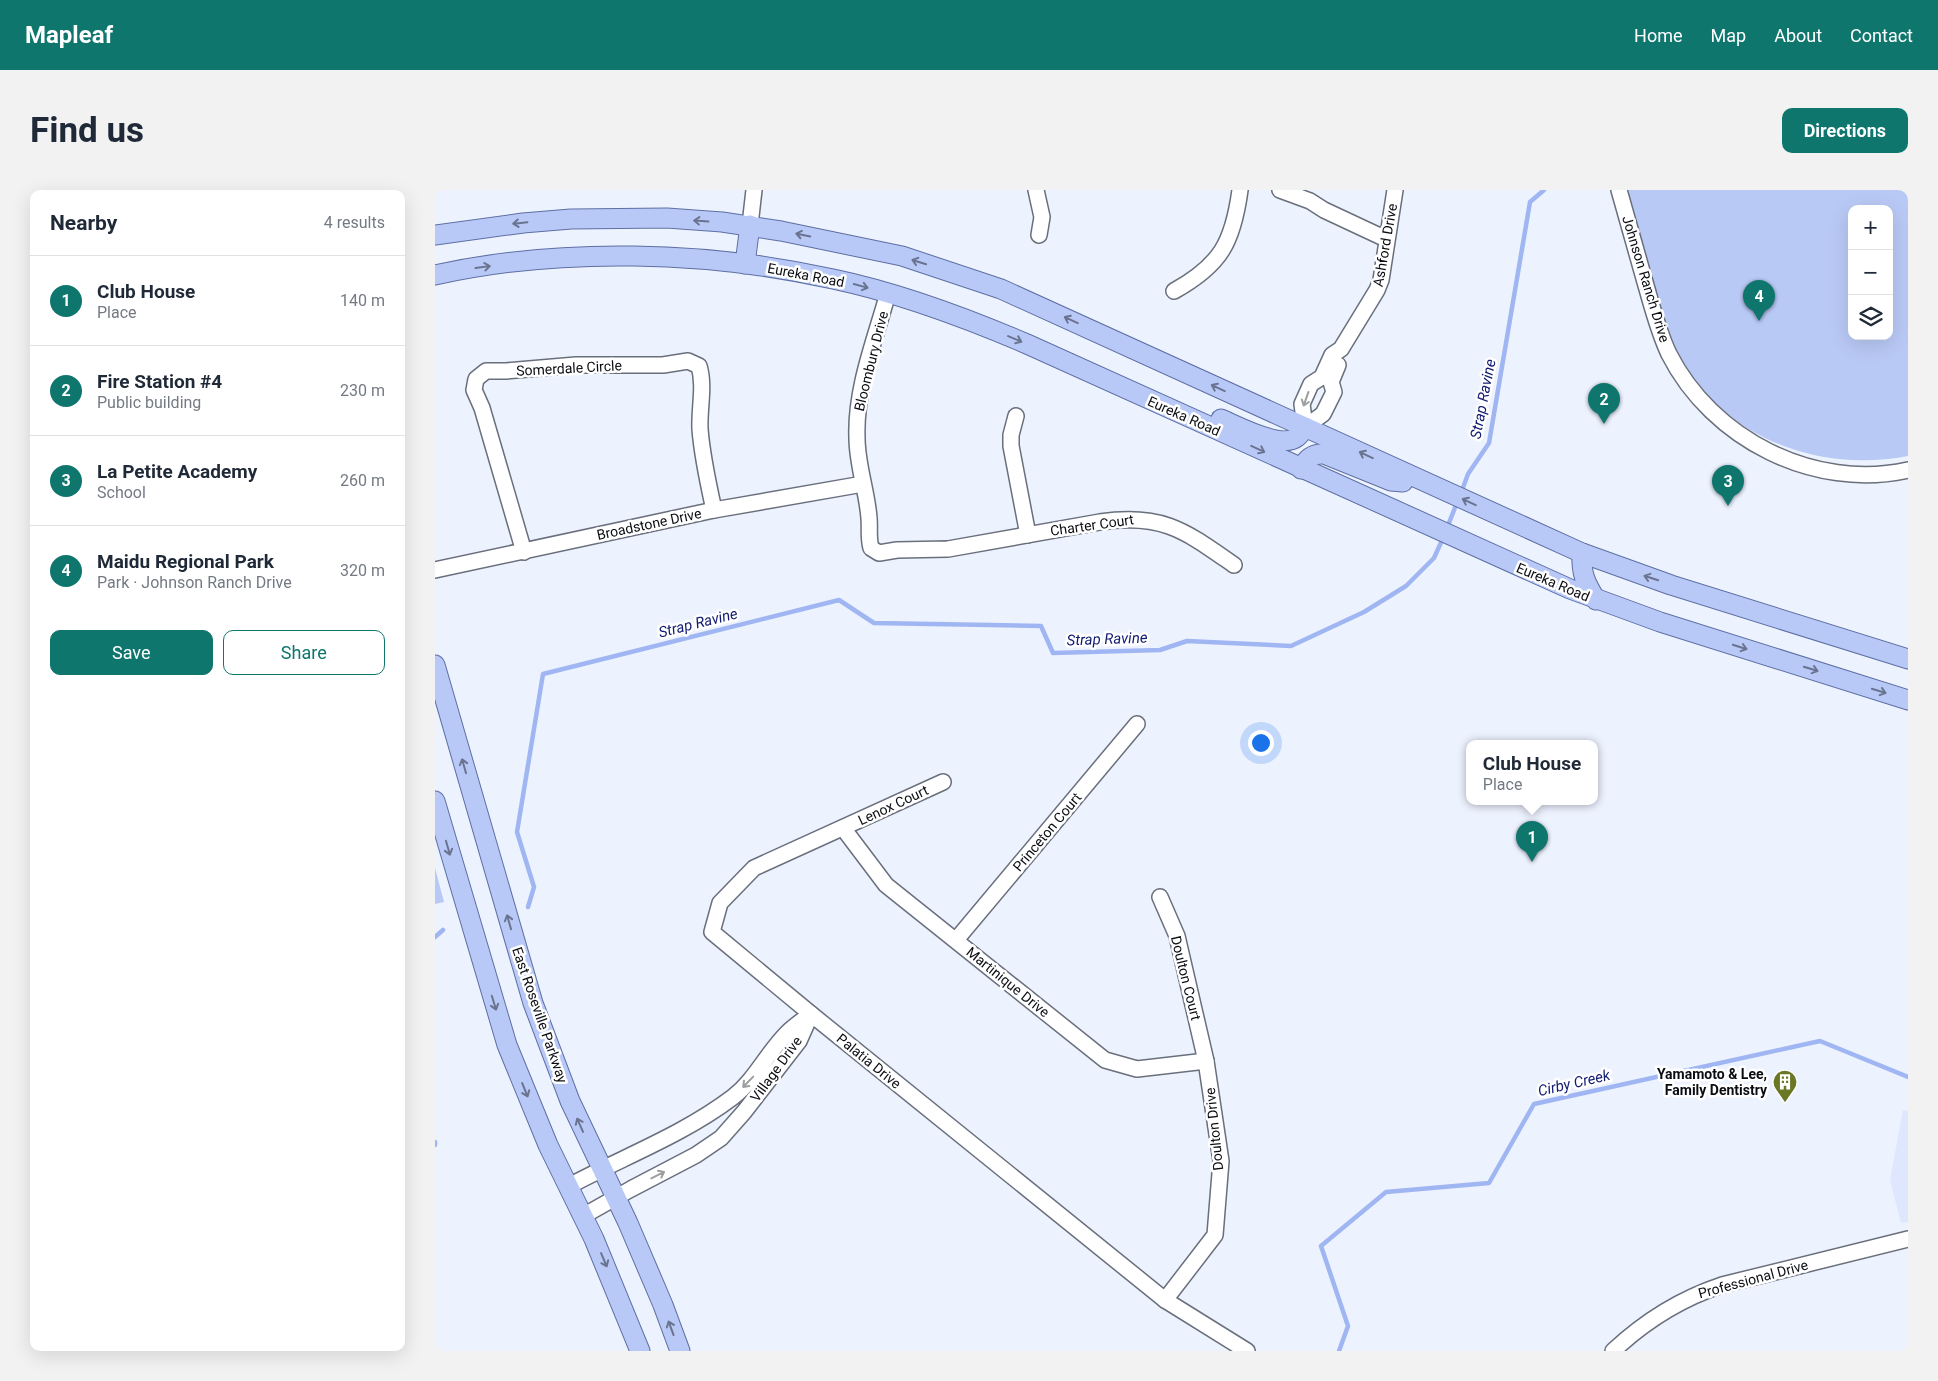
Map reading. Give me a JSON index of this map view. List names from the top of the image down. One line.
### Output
{"streets":{"main road":["Eureka Road","East Roseville Parkway"],"street":["Ashford Drive","Johnson Ranch Drive","Bloombury Drive","Somerdale Circle","Broadstone Drive","Charter Court","Lenox Court","Princeton Court","Doulton Court","Martinique Drive","Palatia Drive","Village Drive","Doulton Drive","Professional Drive"]},"crossings":[["Eureka Road","Bloombury Drive"],["Bloombury Drive","Broadstone Drive"],["Bloombury Drive","Charter Court"],["Somerdale Circle","Broadstone Drive"],["Lenox Court","Martinique Drive"],["Lenox Court","Palatia Drive"],["Princeton Court","Martinique Drive"],["Doulton Court","Martinique Drive"],["Doulton Court","Doulton Drive"],["Martinique Drive","Palatia Drive"],["Martinique Drive","Doulton Drive"],["East Roseville Parkway","Village Drive"],["Palatia Drive","Village Drive"],["Palatia Drive","Doulton Drive"]],"water":["Strap Ravine","Cirby Creek"],"places":{"building":["Yamamoto & Lee, Family Dentistry"]},"page":{"header":"Mapleaf","nav":["Home","Map","About","Contact"],"buttons":["Directions",["Save","Share"]],"title":"Find us","heading":["Nearby","4 results"],"map_buttons":["+","−"],"list":[{"mark":"1","name":"Club House","note":"Place","value":"140 m"},{"mark":"2","name":"Fire Station #4","note":"Public building","value":"230 m"},{"mark":"3","name":"La Petite Academy","note":"School","value":"260 m"},{"mark":"4","name":"Maidu Regional Park","note":"Park · Johnson Ranch Drive","value":"320 m"}],"pins":["4","2","3","1"],"popup":["Club House","Place"]}}
